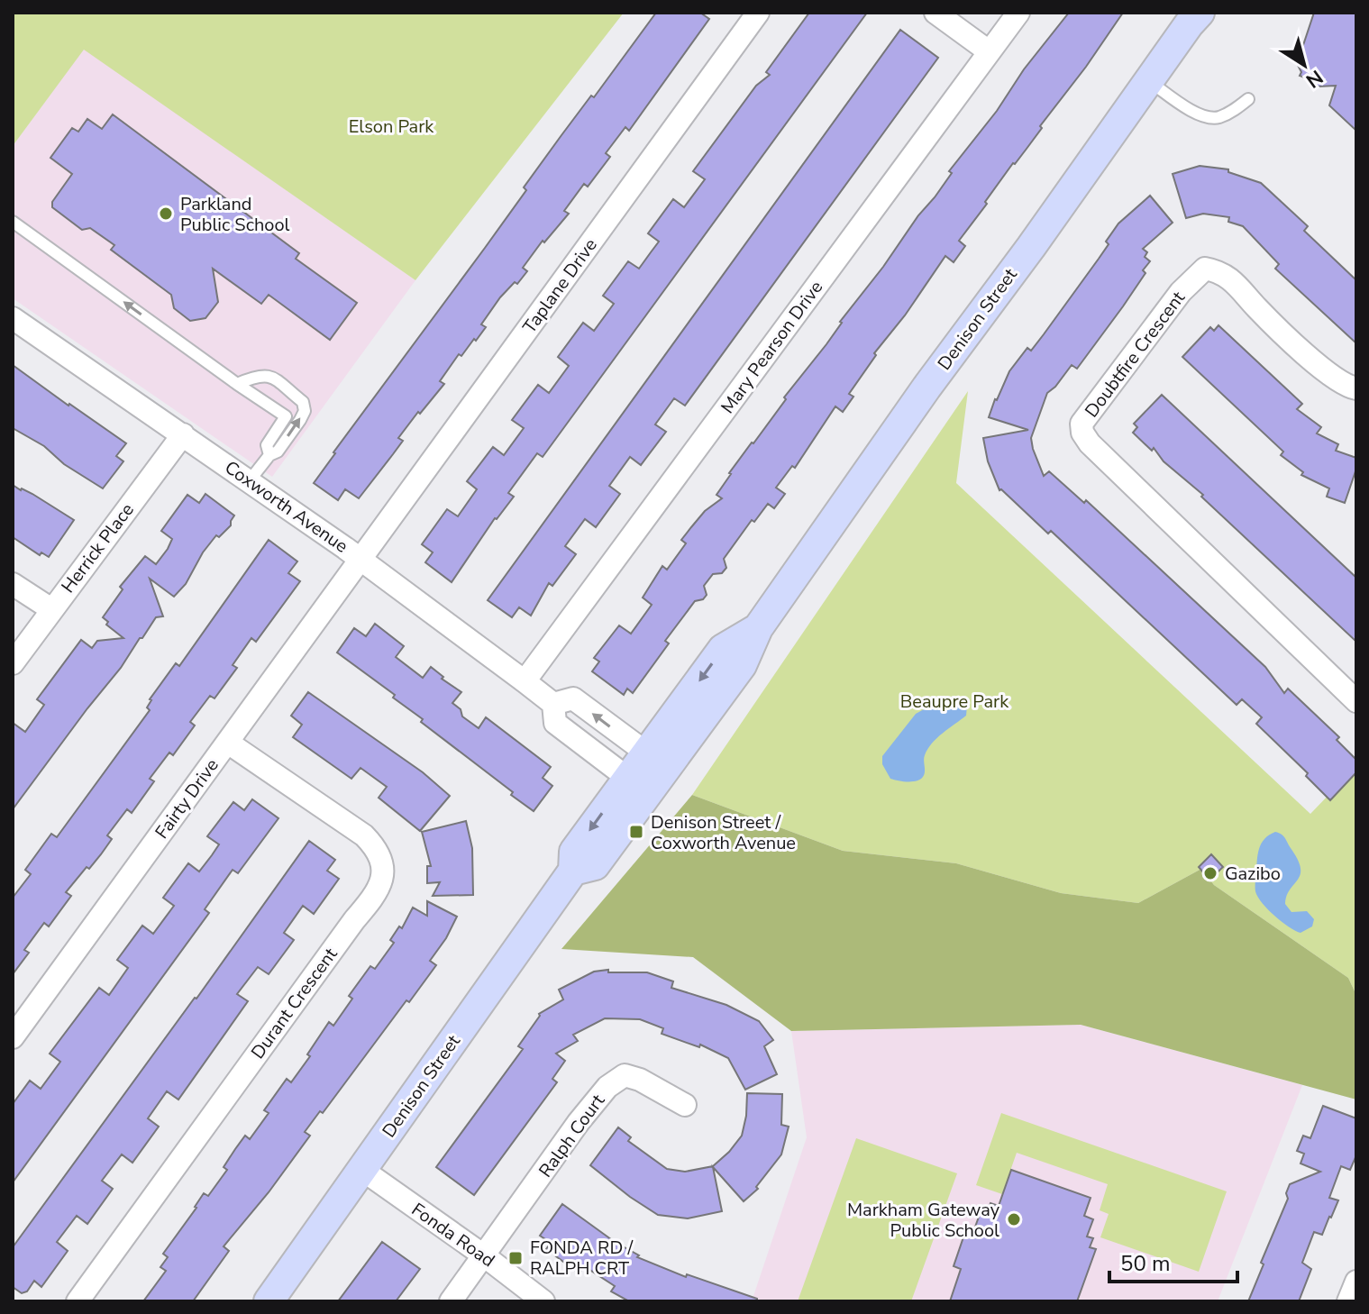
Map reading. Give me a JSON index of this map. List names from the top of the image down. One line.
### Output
{"streets":{"street":["Taplane Drive","Denison Street","Mary Pearson Drive","Doubtfire Crescent","Coxworth Avenue","Herrick Place","Fairty Drive","Durant Crescent","Ralph Court","Fonda Road"]},"crossings":[["Taplane Drive","Coxworth Avenue"],["Taplane Drive","Fairty Drive"],["Denison Street","Coxworth Avenue"],["Denison Street","Fonda Road"],["Mary Pearson Drive","Coxworth Avenue"],["Coxworth Avenue","Herrick Place"],["Coxworth Avenue","Fairty Drive"],["Fairty Drive","Durant Crescent"],["Ralph Court","Fonda Road"]],"parks":["Elson Park","Beaupre Park"],"places":{"other":["Parkland Public School","Gazibo","Markham Gateway Public School"],"transit":["Denison Street / Coxworth Avenue","FONDA RD / RALPH CRT"]},"scale_bar":"50 m","north":"bottom right"}
